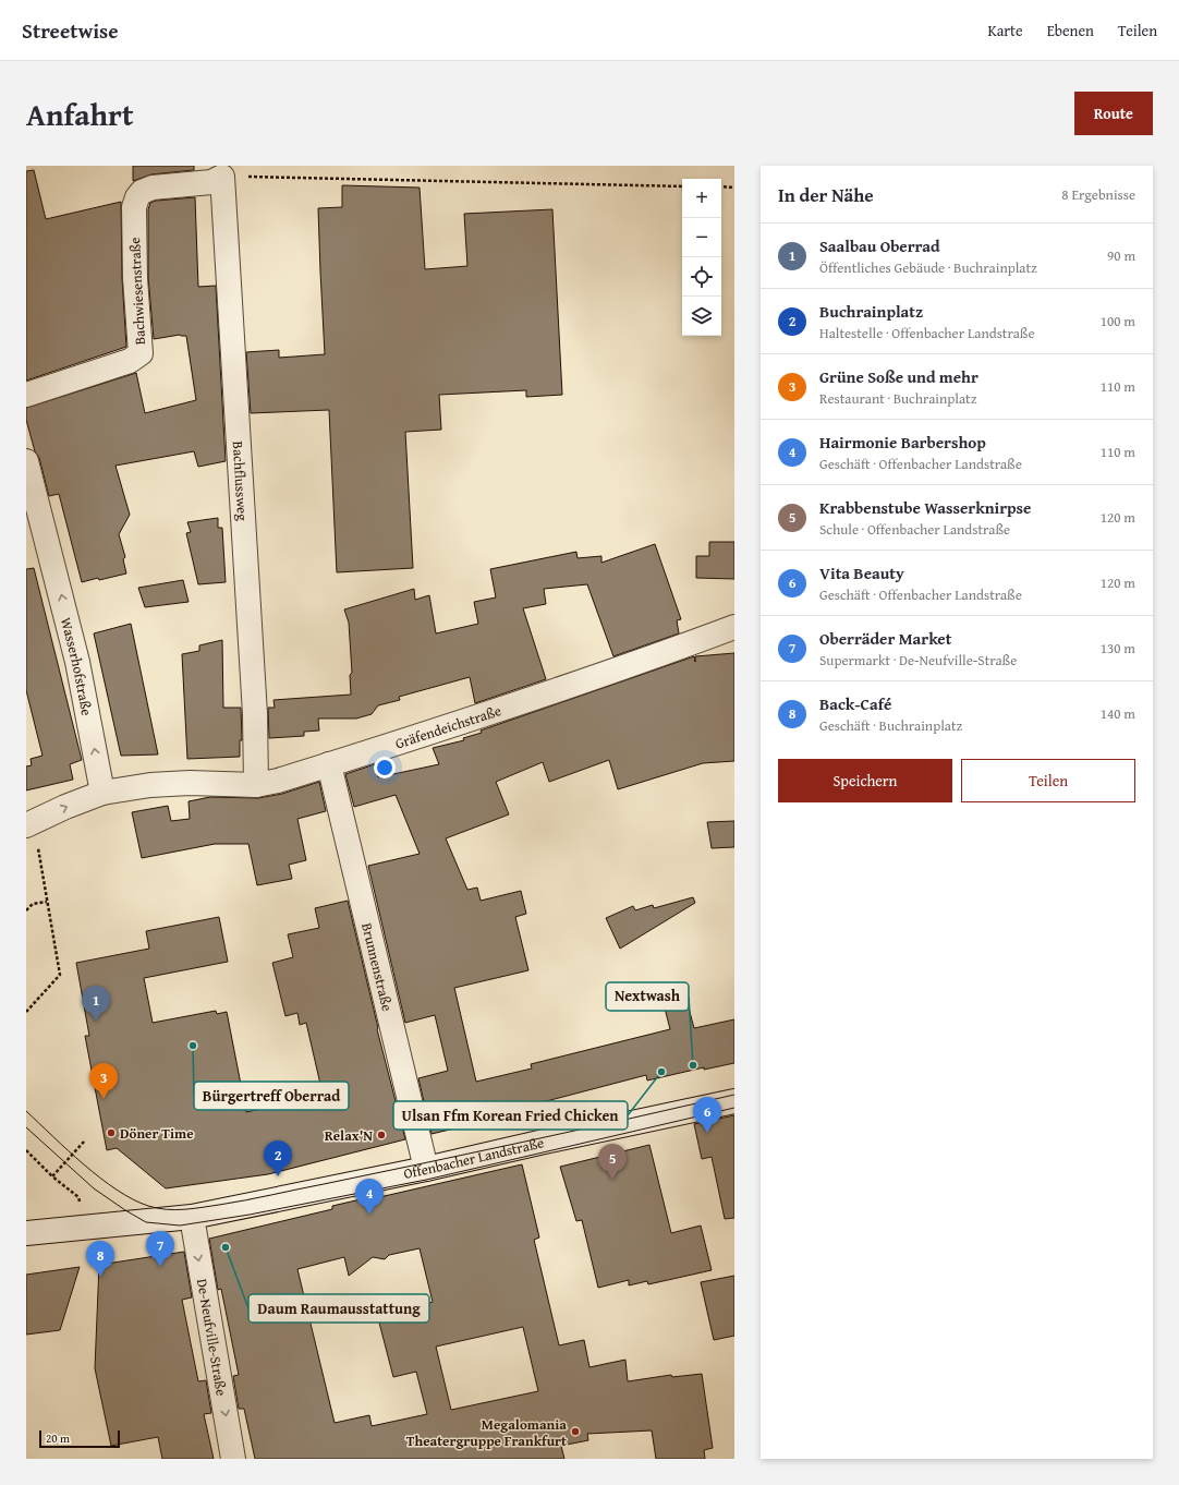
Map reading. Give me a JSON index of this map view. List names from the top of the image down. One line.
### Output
{"streets":{"street":["Bachwiesenstraße","Bachflussweg","Wasserhofstraße","Gräfendeichstraße","Brunnenstraße","Offenbacher Landstraße","De-Neufville-Straße"]},"crossings":[["Bachwiesenstraße","Bachflussweg"],["Bachflussweg","Gräfendeichstraße"],["Wasserhofstraße","Gräfendeichstraße"],["Gräfendeichstraße","Brunnenstraße"],["Brunnenstraße","Offenbacher Landstraße"],["Offenbacher Landstraße","De-Neufville-Straße"]],"one_way":["Wasserhofstraße","De-Neufville-Straße"],"places":["Bürgertreff Oberrad","Nextwash","Ulsan Ffm Korean Fried Chicken","Döner Time","Relax'N","Daum Raumausstattung","Megalomania Theatergruppe Frankfurt"],"scale_bar":"20 m","page":{"header":"Streetwise","nav":["Karte","Ebenen","Teilen"],"title":"Anfahrt","buttons":["Route",["Speichern","Teilen"]],"heading":["In der Nähe","8 Ergebnisse"],"map_buttons":["+","−"],"list":[{"mark":"1","name":"Saalbau Oberrad","note":"Öffentliches Gebäude · Buchrainplatz","value":"90 m"},{"mark":"2","name":"Buchrainplatz","note":"Haltestelle · Offenbacher Landstraße","value":"100 m"},{"mark":"3","name":"Grüne Soße und mehr","note":"Restaurant · Buchrainplatz","value":"110 m"},{"mark":"4","name":"Hairmonie Barbershop","note":"Geschäft · Offenbacher Landstraße","value":"110 m"},{"mark":"5","name":"Krabbenstube Wasserknirpse","note":"Schule · Offenbacher Landstraße","value":"120 m"},{"mark":"6","name":"Vita Beauty","note":"Geschäft · Offenbacher Landstraße","value":"120 m"},{"mark":"7","name":"Oberräder Market","note":"Supermarkt · De-Neufville-Straße","value":"130 m"},{"mark":"8","name":"Back-Café","note":"Geschäft · Buchrainplatz","value":"140 m"}],"pins":["1","3","6","2","5","4","7","8"],"scale":"20 m"}}
